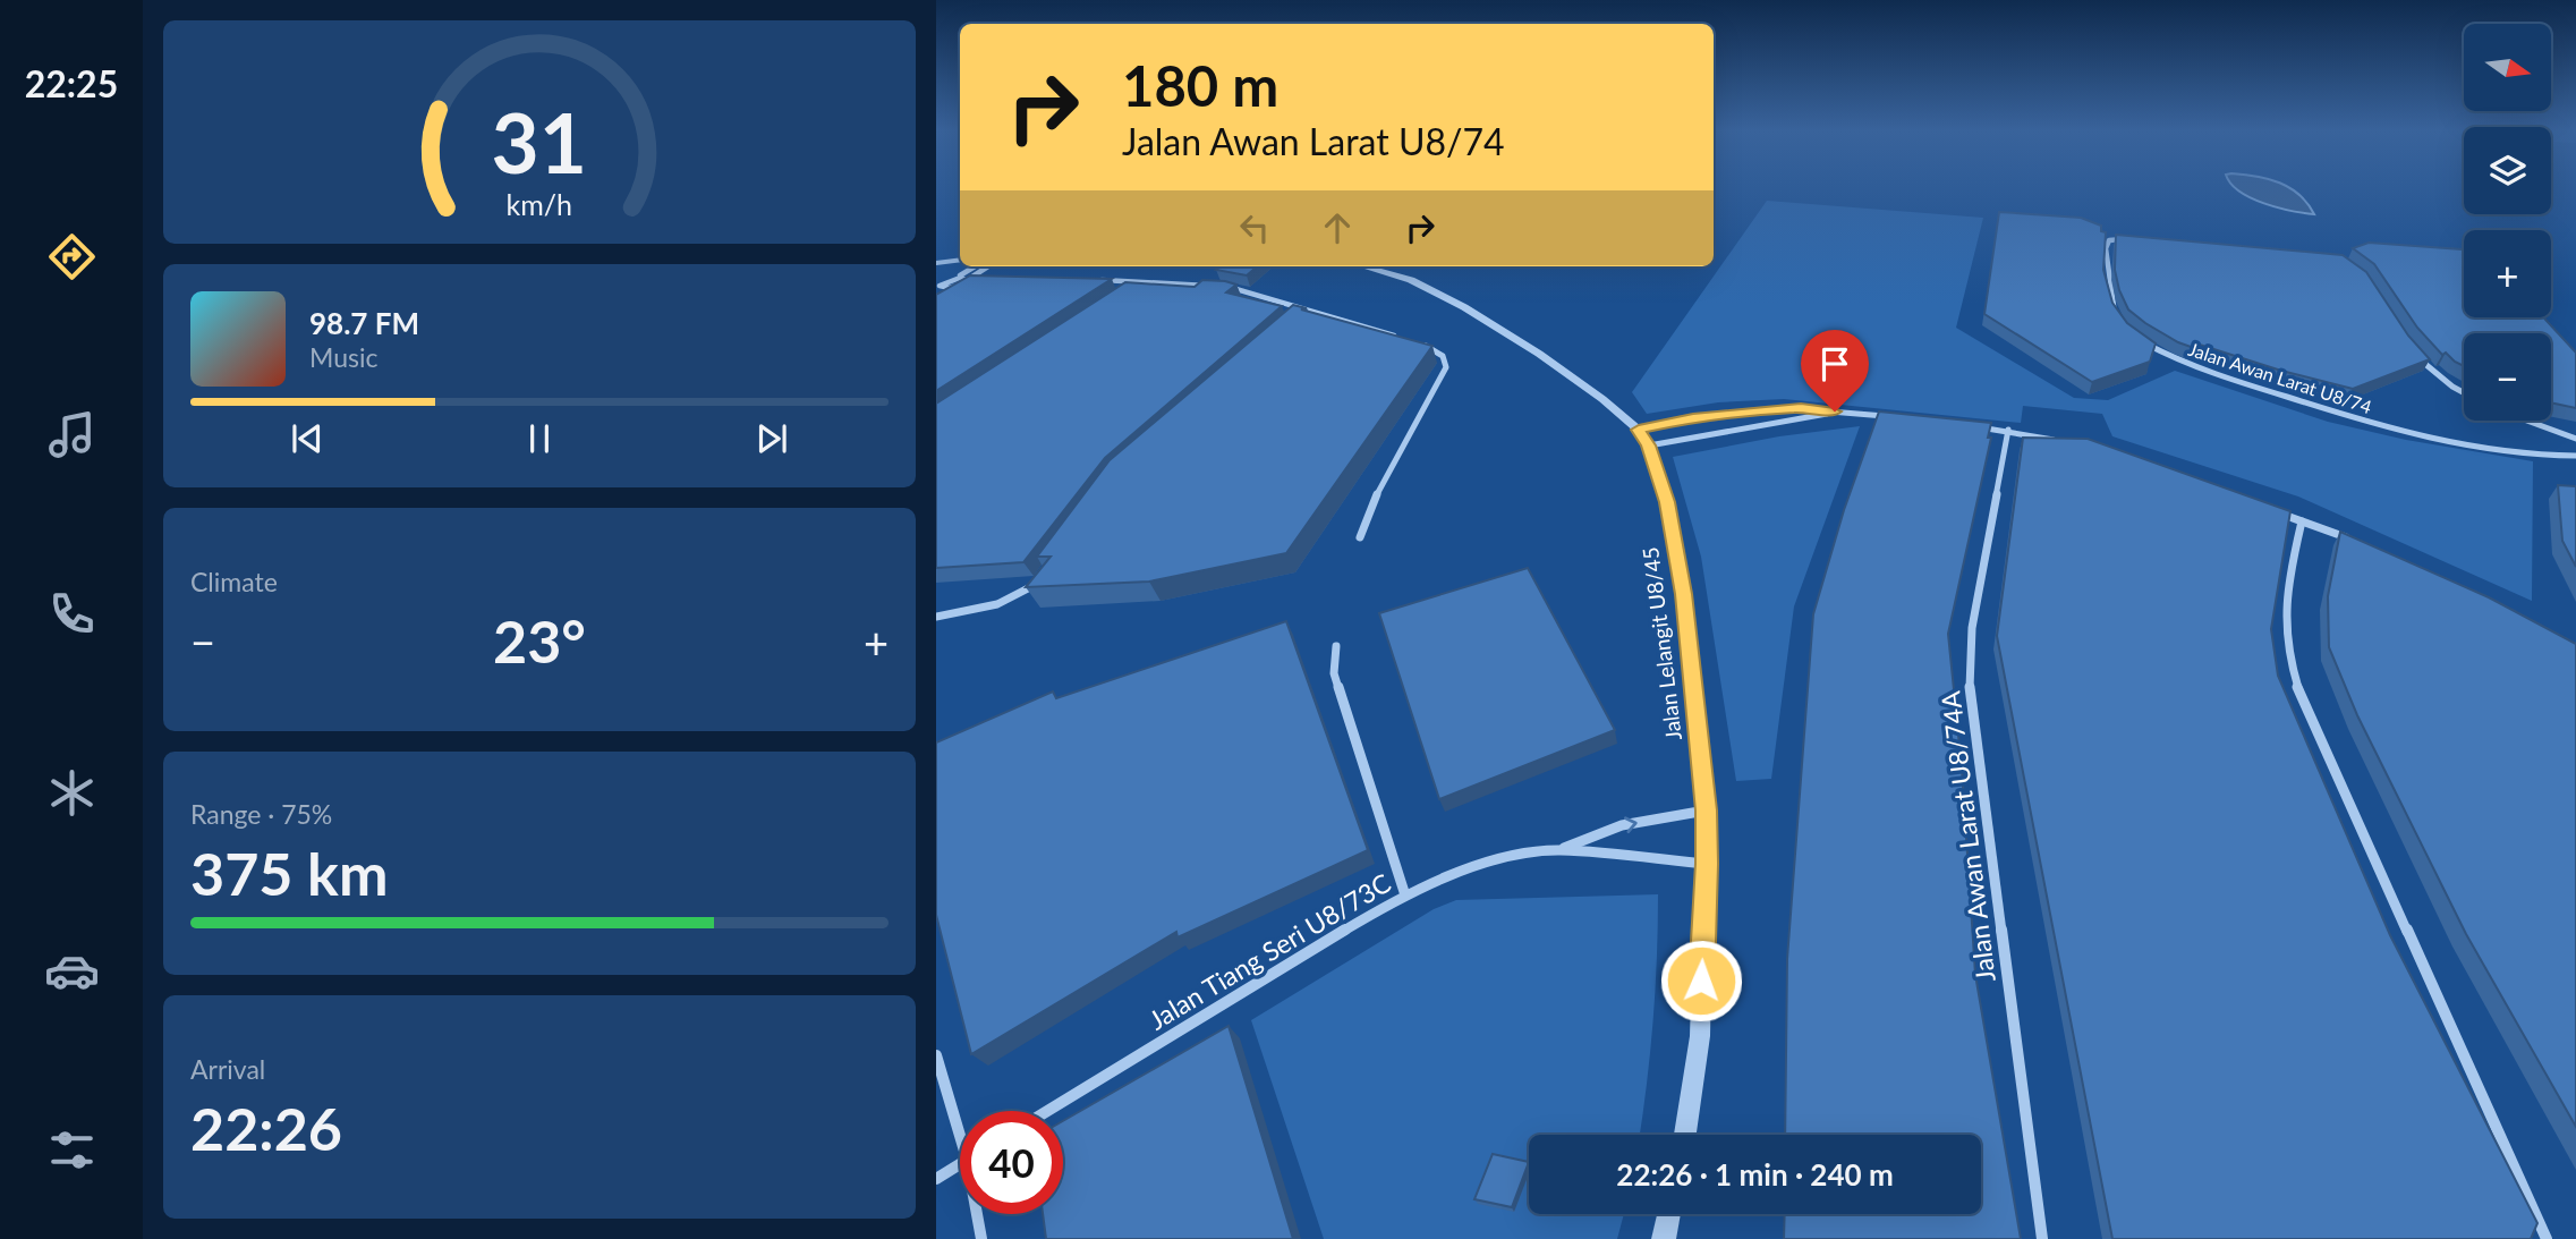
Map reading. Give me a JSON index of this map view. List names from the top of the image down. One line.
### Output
{"streets":{"street":["Jalan Awan Larat U8/74","Jalan Lelangit U8/45","Jalan Awan Larat U8/74A","Jalan Tiang Seri U8/73C"]},"crossings":[["Jalan Lelangit U8/45","Jalan Tiang Seri U8/73C"]],"north":"right","page":{"tabs":"22:25","map_buttons":["+","−"],"turn":["180 m","Jalan Awan Larat U8/74"],"song":["98.7 FM","Music"],"tile":["Climate",["Range · 75%","375 km"],["Arrival","22:26"]],"heat":["−","23°","+"],"limit":"40","trip":"22:26 · 1 min · 240 m","gauge":["31","km/h"]}}
